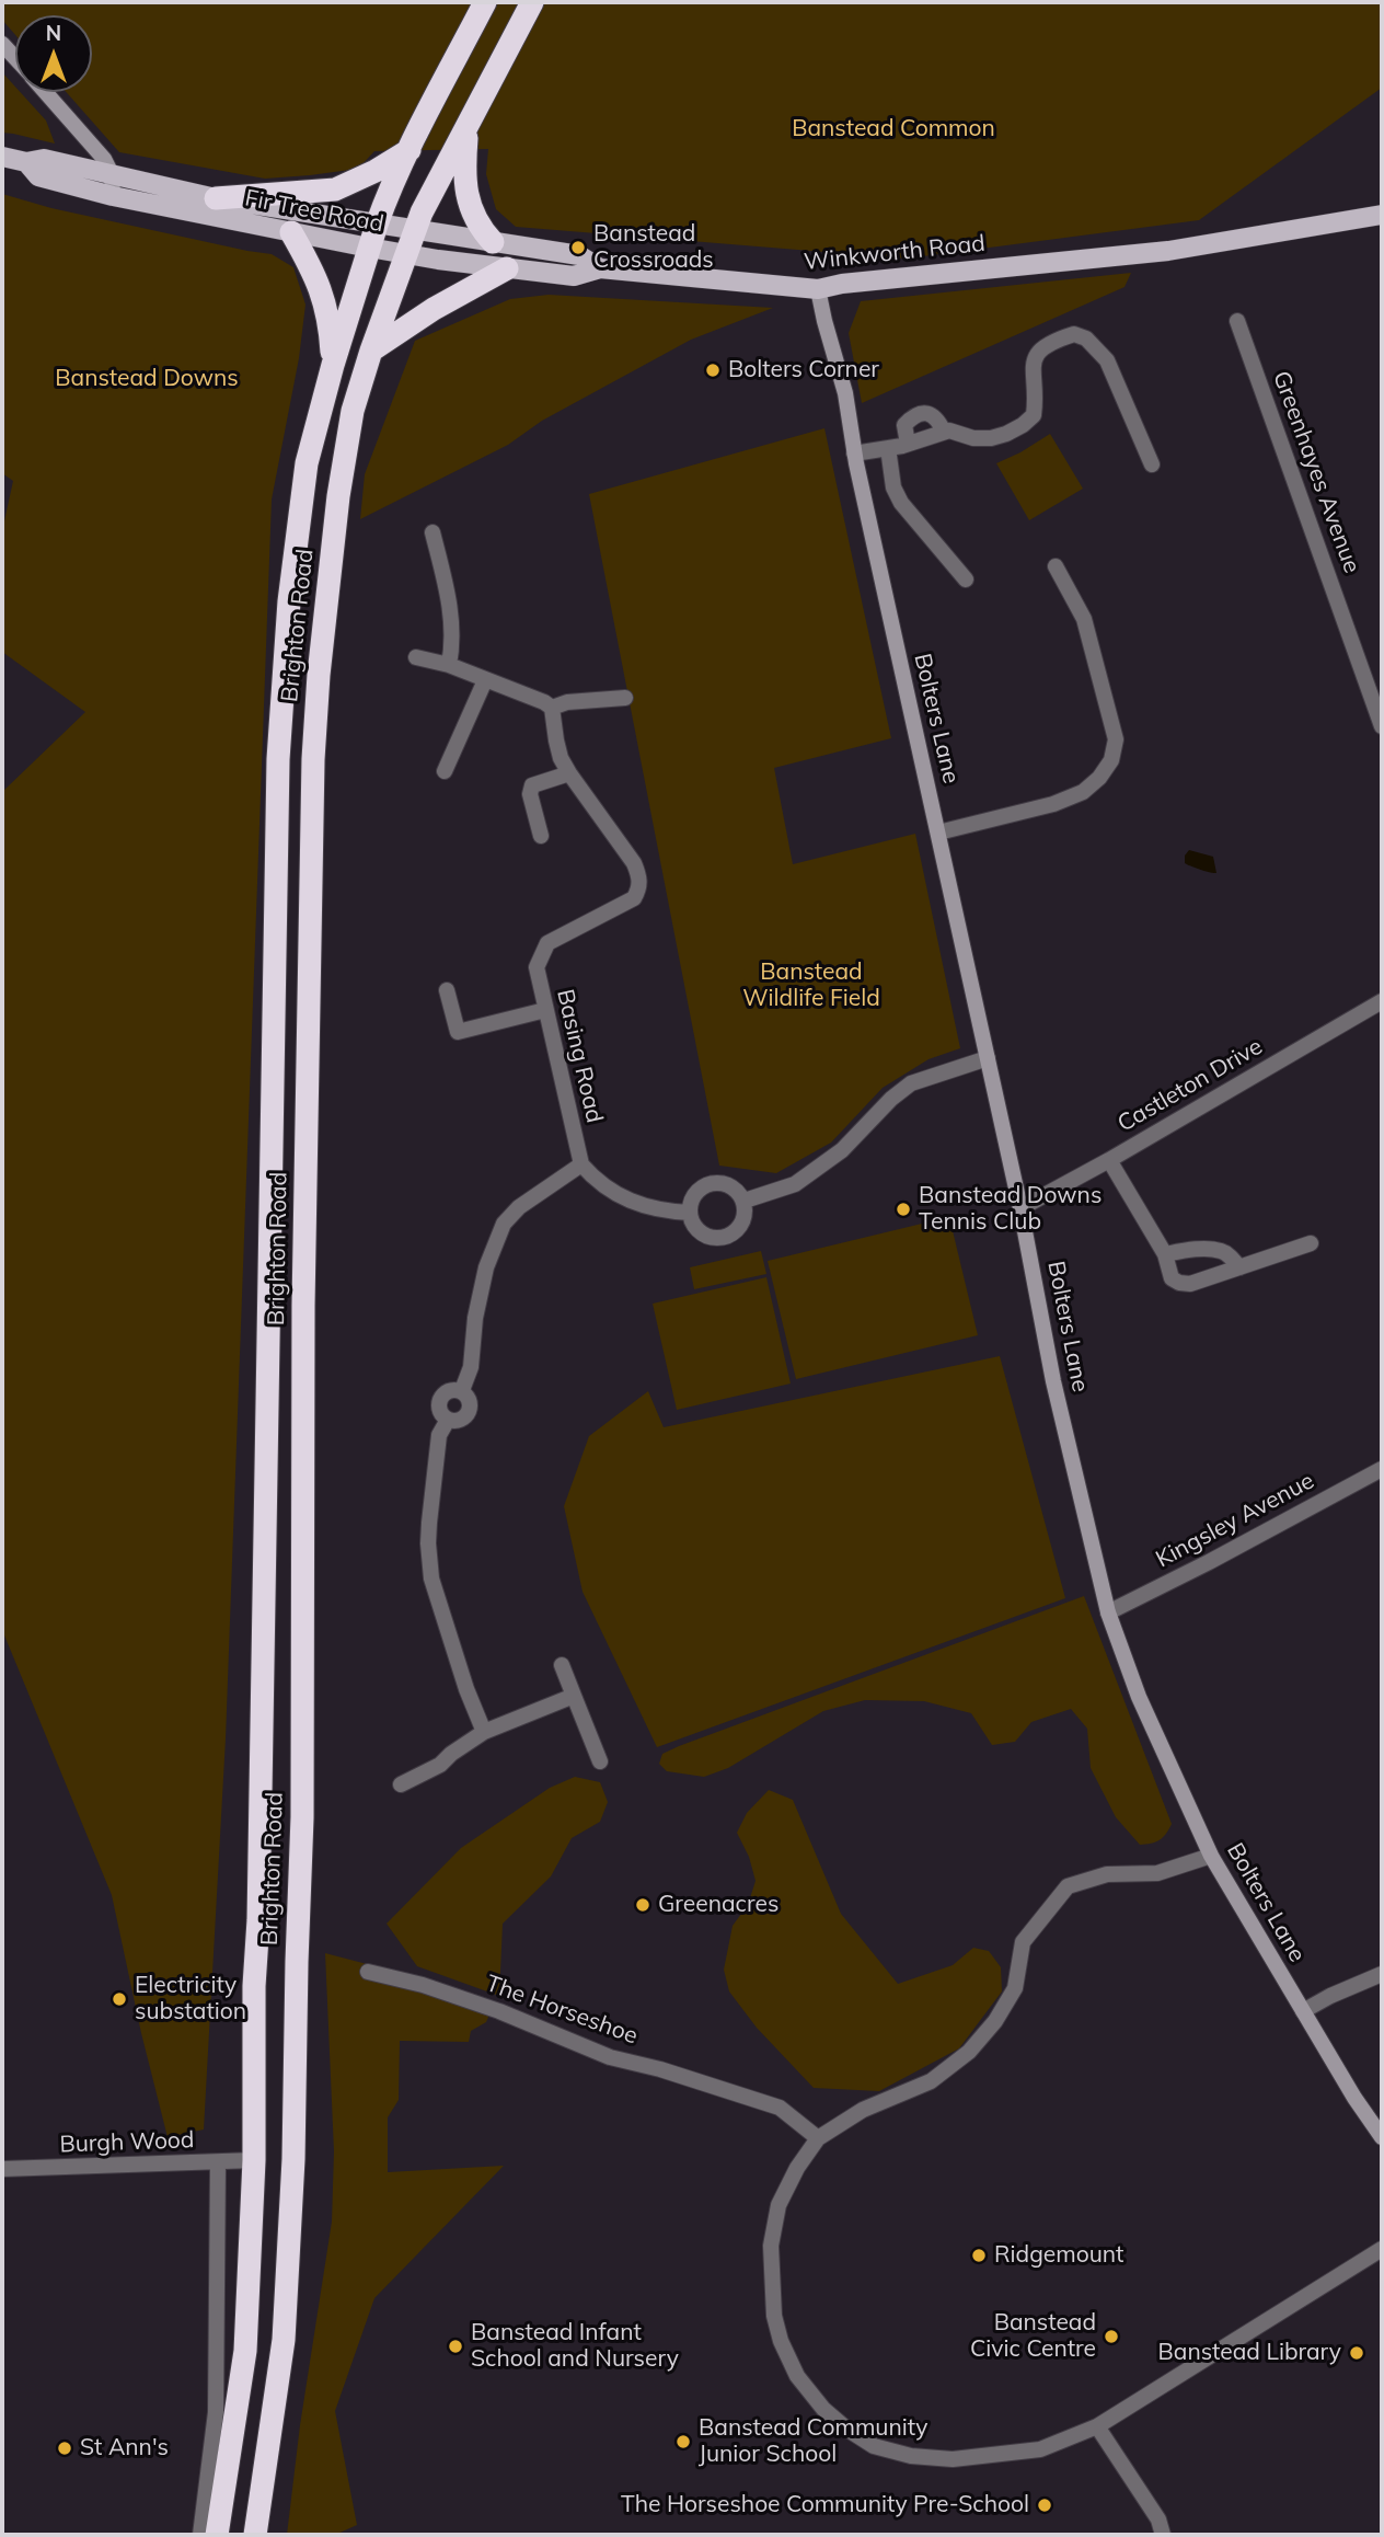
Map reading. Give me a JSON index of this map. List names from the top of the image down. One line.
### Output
{"streets":{"highway":["Brighton Road"],"main road":["Fir Tree Road","Winkworth Road","Bolters Lane"],"street":["Greenhayes Avenue","Basing Road","Castleton Drive","Kingsley Avenue","The Horseshoe","Burgh Wood"]},"crossings":[["Fir Tree Road","Winkworth Road"],["Fir Tree Road","Brighton Road"],["Winkworth Road","Brighton Road"],["Winkworth Road","Bolters Lane"],["Brighton Road","Burgh Wood"],["Bolters Lane","Castleton Drive"],["Bolters Lane","Kingsley Avenue"]],"parks":["Banstead Common","Banstead Downs","Banstead Wildlife Field"],"places":["Banstead Crossroads","Bolters Corner","Banstead Downs Tennis Club","Greenacres","Electricity substation","Ridgemount","Banstead Civic Centre","Banstead Infant School and Nursery","Banstead Library","Banstead Community Junior School","St Ann's","The Horseshoe Community Pre-School"],"north":"top"}
